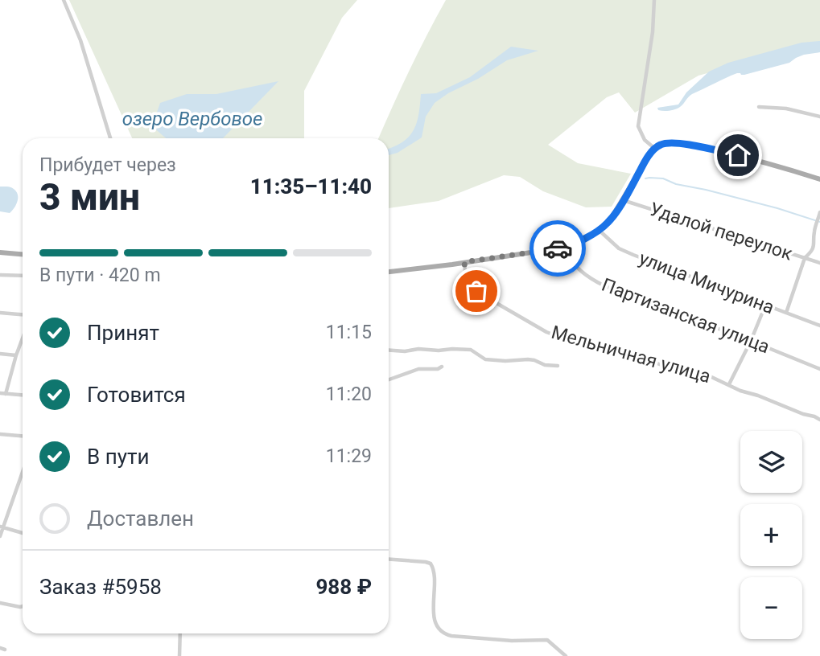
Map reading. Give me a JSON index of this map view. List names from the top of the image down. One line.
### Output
{"streets":{"street":["Удалой переулок","улица Мичурина","Партизанская улица","Мельничная улица"]},"water":["озеро Вербовое"],"page":{"heading":["3 мин","Прибудет через","11:35–11:40"],"panel":["Заказ #5958","988 ₽"],"bar":"В пути · 420 m","list":[["Принят","11:15"],["Готовится","11:20"],["В пути","11:29"],"Доставлен"],"map_buttons":["+","−"]}}
